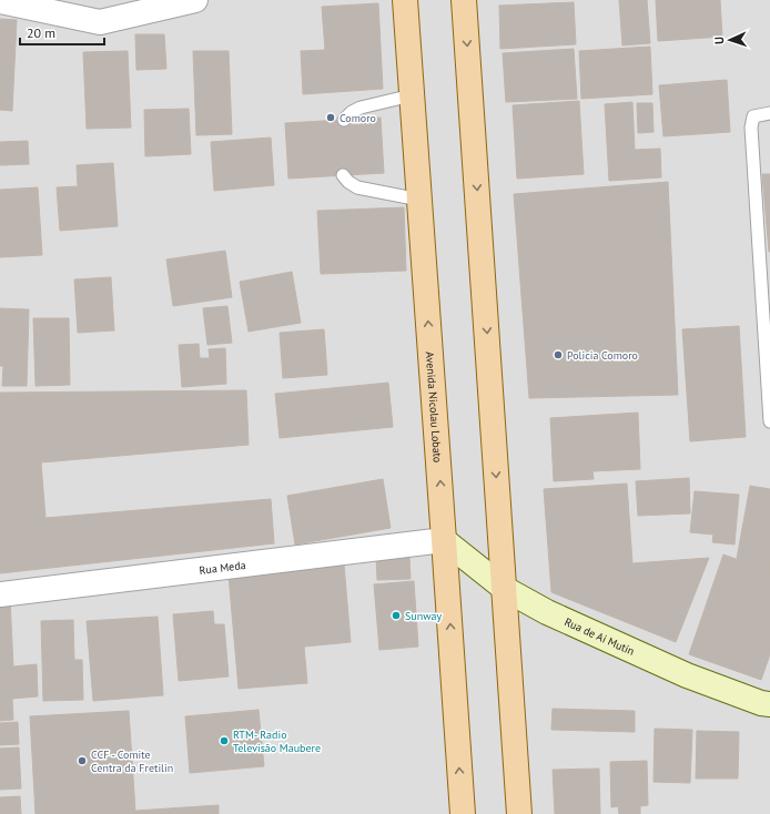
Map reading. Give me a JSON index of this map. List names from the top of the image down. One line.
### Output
{"streets":{"main road":["Avenida Nicolau Lobato"],"street":["Rua Meda","Rua de Ai Mutin"]},"crossings":[["Avenida Nicolau Lobato","Rua Meda"],["Avenida Nicolau Lobato","Rua de Ai Mutin"],["Rua Meda","Rua de Ai Mutin"]],"places":["Comoro","Policia Comoro","Sunway","RTM- Radio Televisão Maubere","CCF - Comite Centra da Fretilin"],"scale_bar":"20 m","north":"left"}
